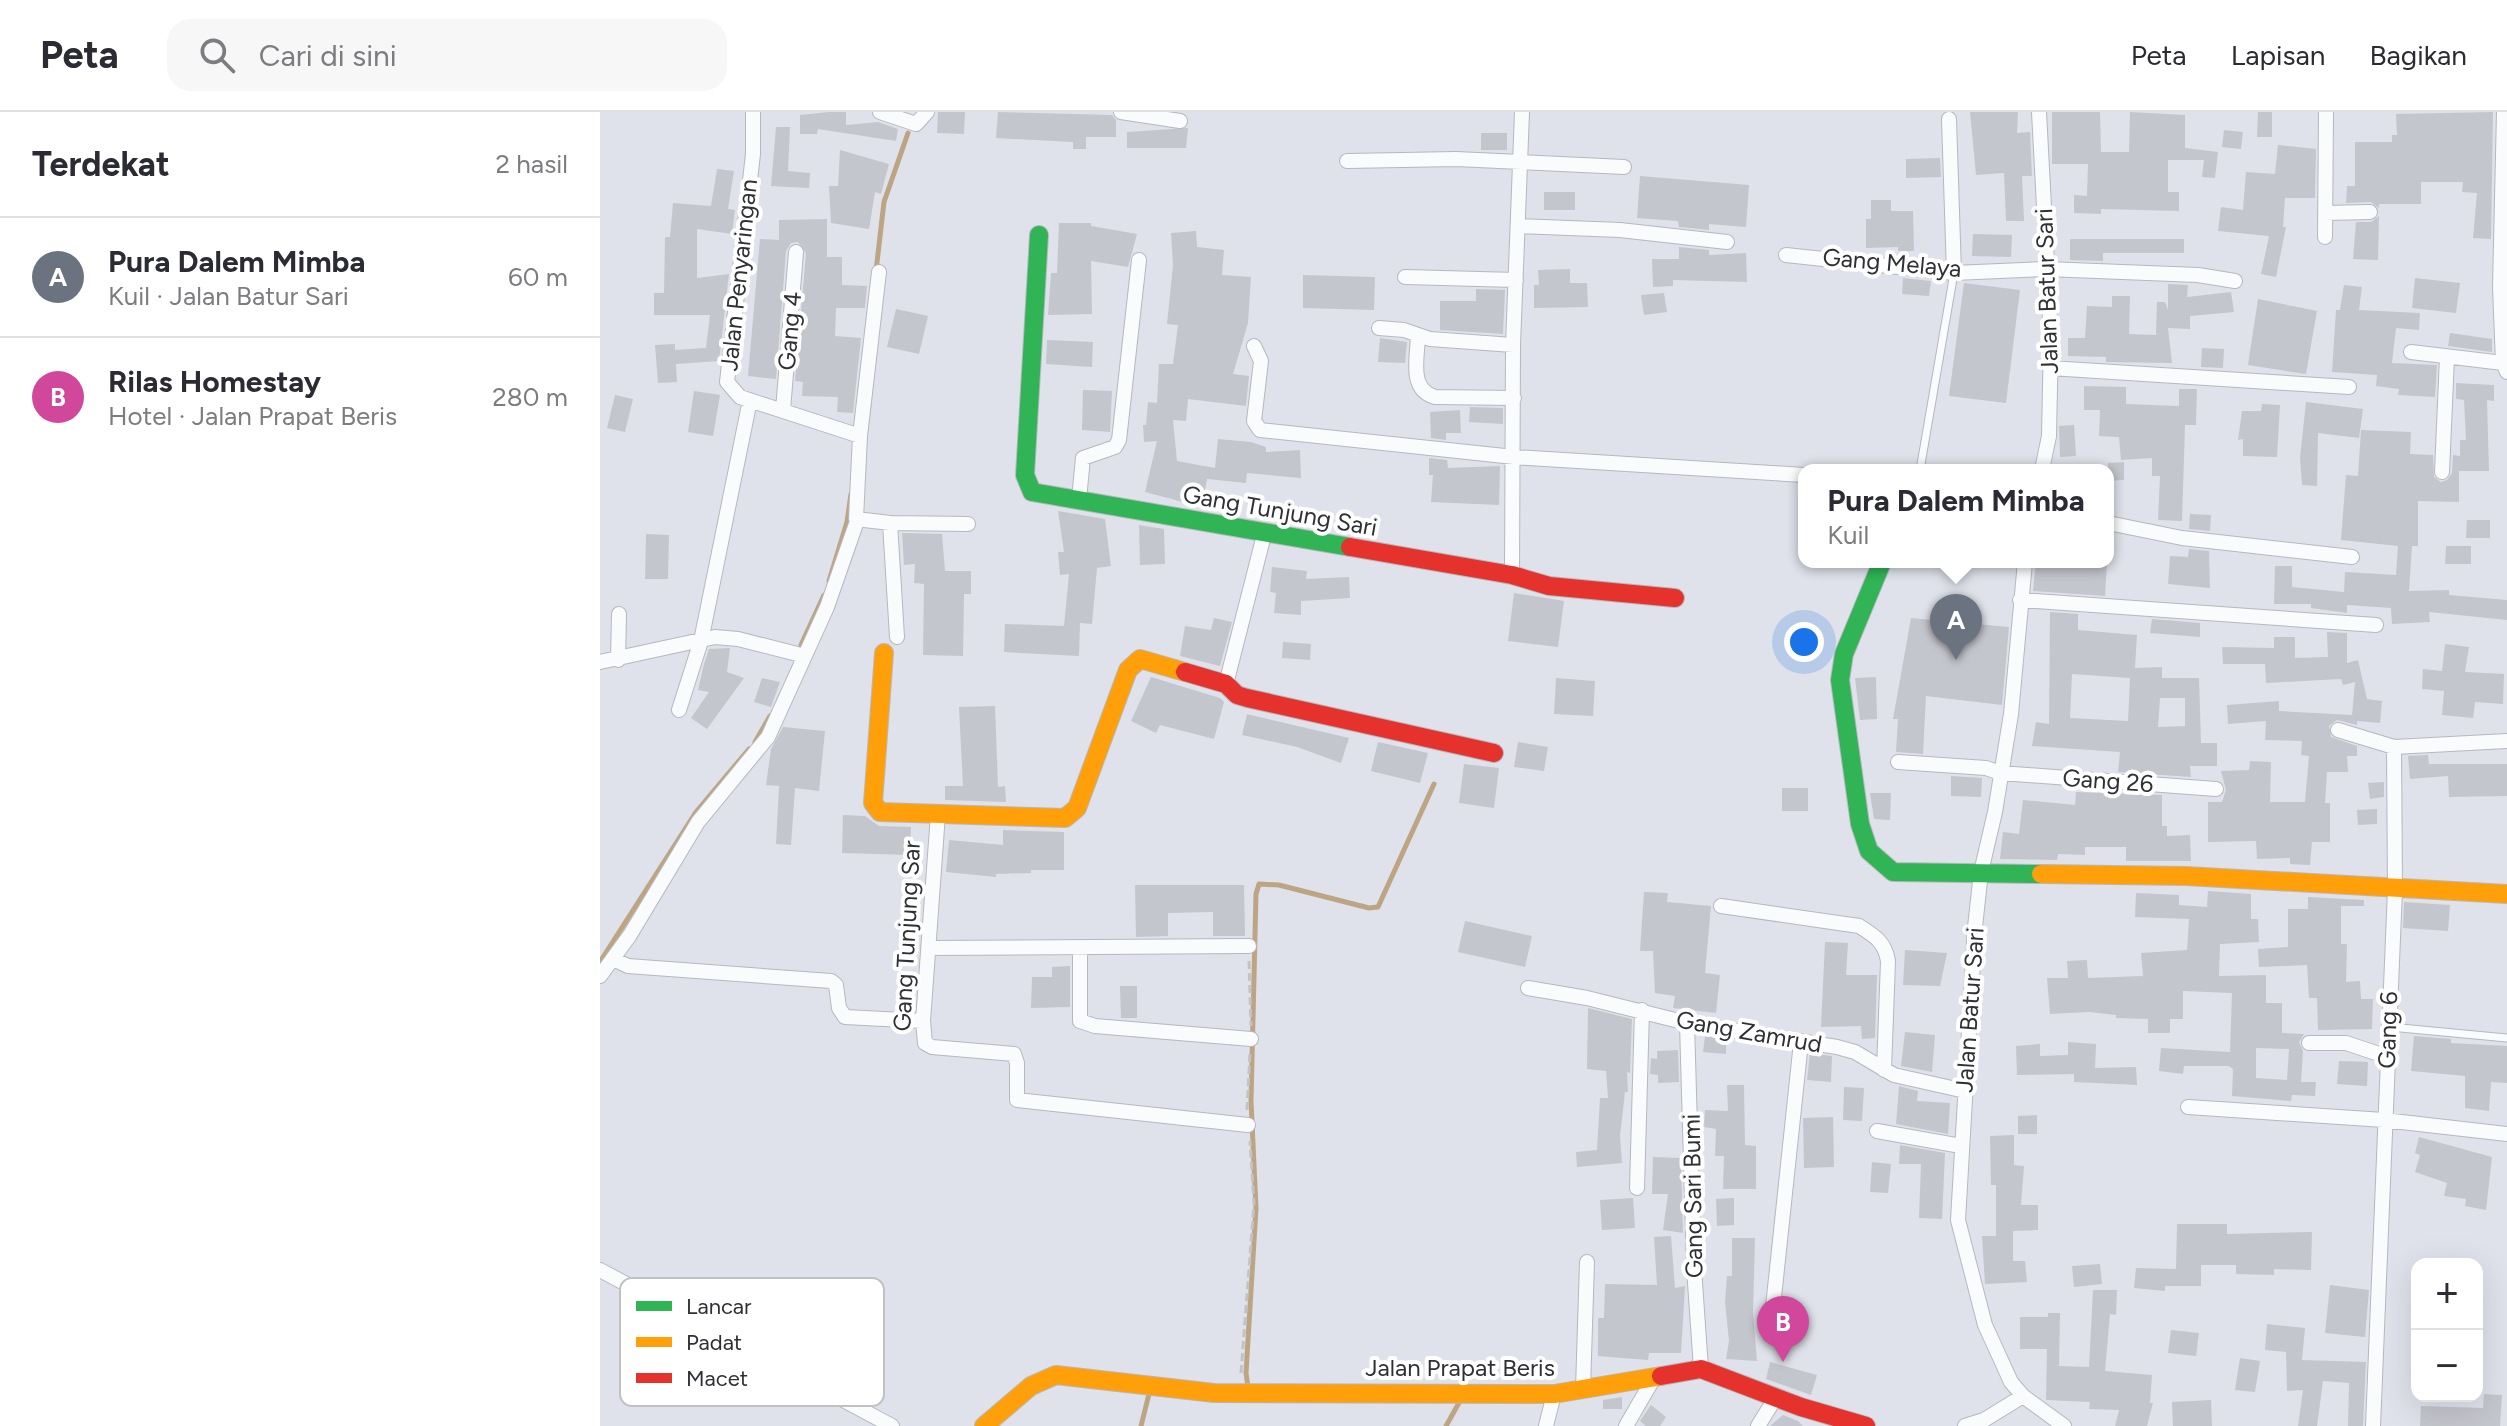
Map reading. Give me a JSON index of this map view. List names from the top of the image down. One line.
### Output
{"streets":{"street":["Gang Melaya","Jalan Penyaringan","Jalan Batur Sari","Gang 4","Gang Tunjung Sari","Gang 26","Gang Tunjung Sar","Gang 6","Gang Zamrud","Gang Sari Bumi","Jalan Prapat Beris"]},"crossings":[["Gang Melaya","Jalan Batur Sari"],["Jalan Penyaringan","Gang 4"],["Jalan Batur Sari","Gang 26"],["Jalan Batur Sari","Gang Zamrud"],["Gang Zamrud","Gang Sari Bumi"],["Gang Sari Bumi","Jalan Prapat Beris"]],"legend":["Lancar","Padat","Macet"],"page":{"header":"Peta","search":"Cari di sini","nav":["Peta","Lapisan","Bagikan"],"heading":["Terdekat","2 hasil"],"list":[{"mark":"A","name":"Pura Dalem Mimba","note":"Kuil · Jalan Batur Sari","value":"60 m"},{"mark":"B","name":"Rilas Homestay","note":"Hotel · Jalan Prapat Beris","value":"280 m"}],"popup":["Pura Dalem Mimba","Kuil"],"pins":["A","B"],"map_buttons":["+","−"]}}
